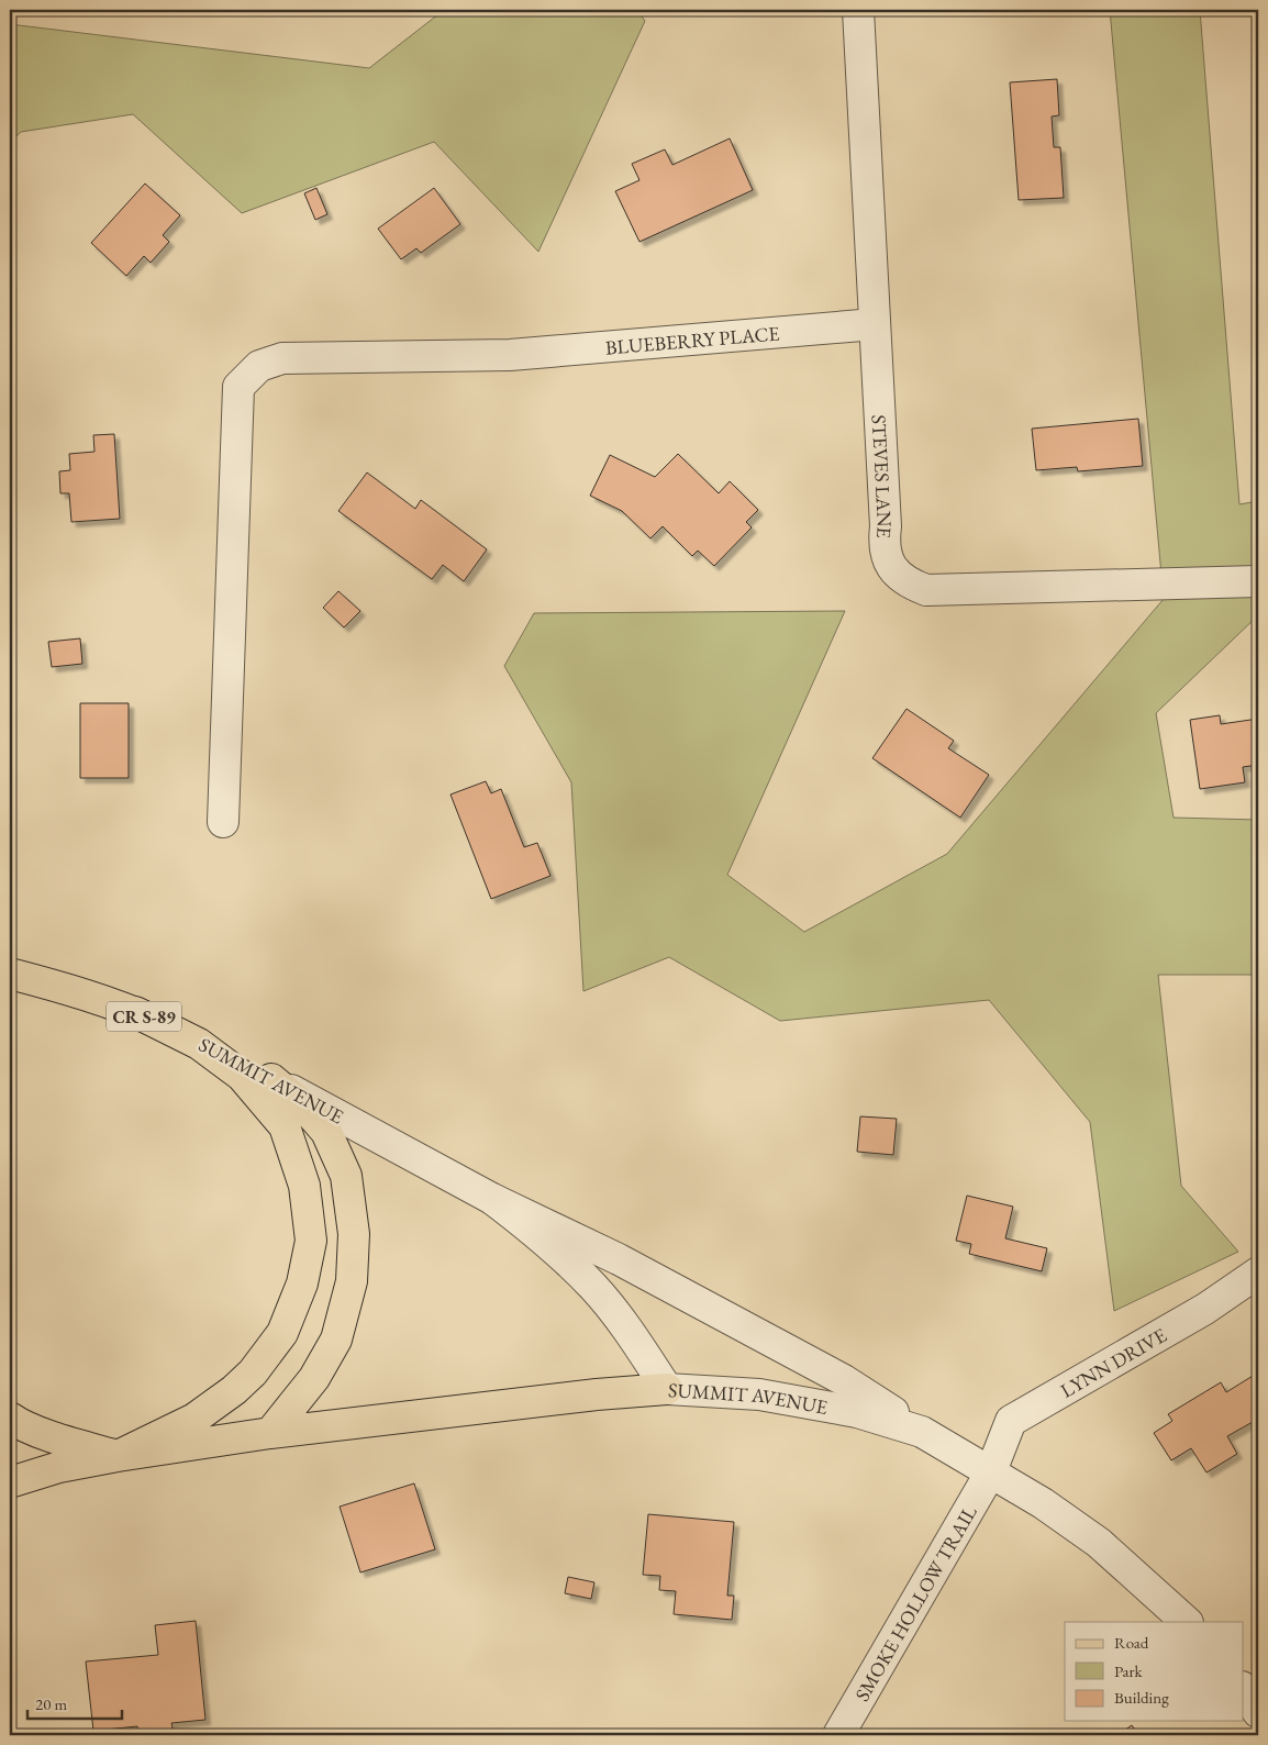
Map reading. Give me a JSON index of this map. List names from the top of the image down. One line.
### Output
{"streets":{"main road":["CR S-89","SUMMIT AVENUE"],"street":["BLUEBERRY PLACE","STEVES LANE","LYNN DRIVE","SMOKE HOLLOW TRAIL"]},"crossings":[["BLUEBERRY PLACE","STEVES LANE"],["SUMMIT AVENUE","LYNN DRIVE"],["SUMMIT AVENUE","SMOKE HOLLOW TRAIL"],["LYNN DRIVE","SMOKE HOLLOW TRAIL"]],"legend":["Road","Park","Building"],"scale_bar":"20 m"}
